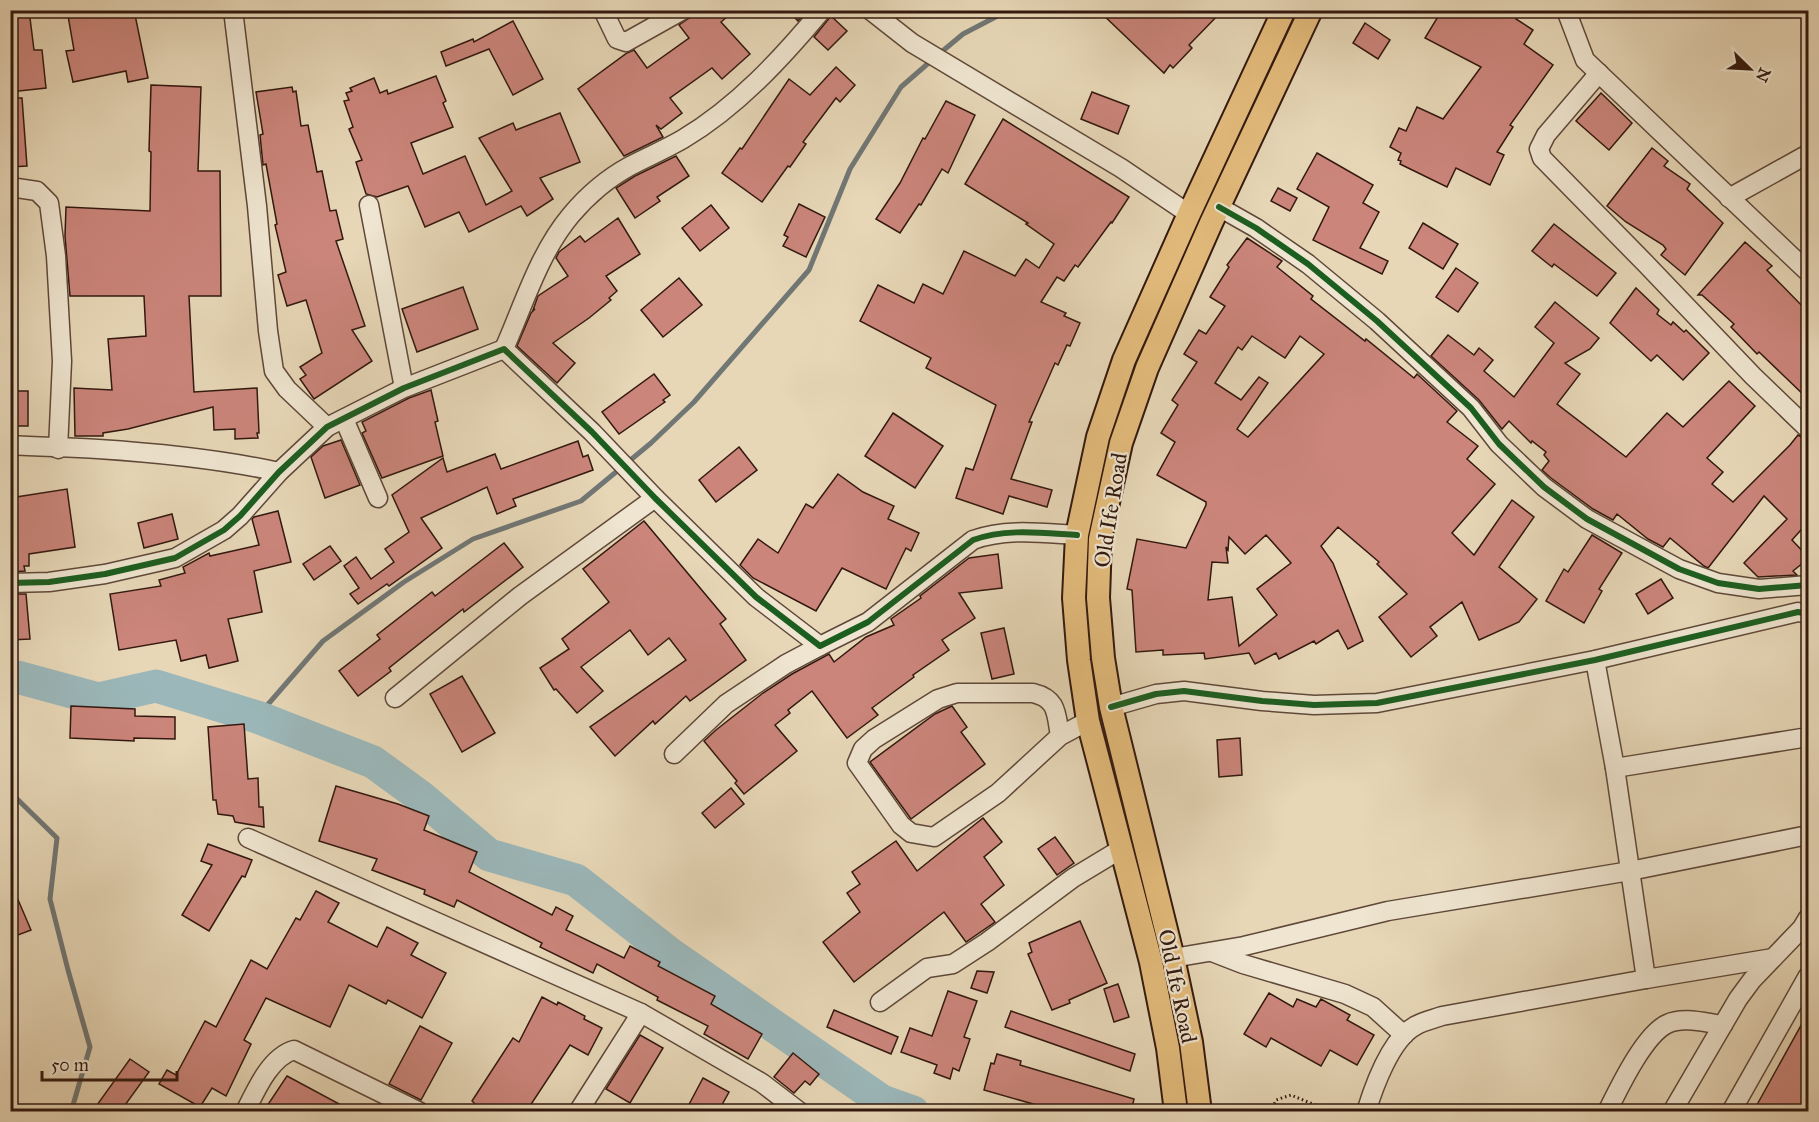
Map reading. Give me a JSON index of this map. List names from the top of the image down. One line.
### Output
{"streets":{"main road":["Old Ife Road"]},"scale_bar":"50 m","north":"bottom right"}
